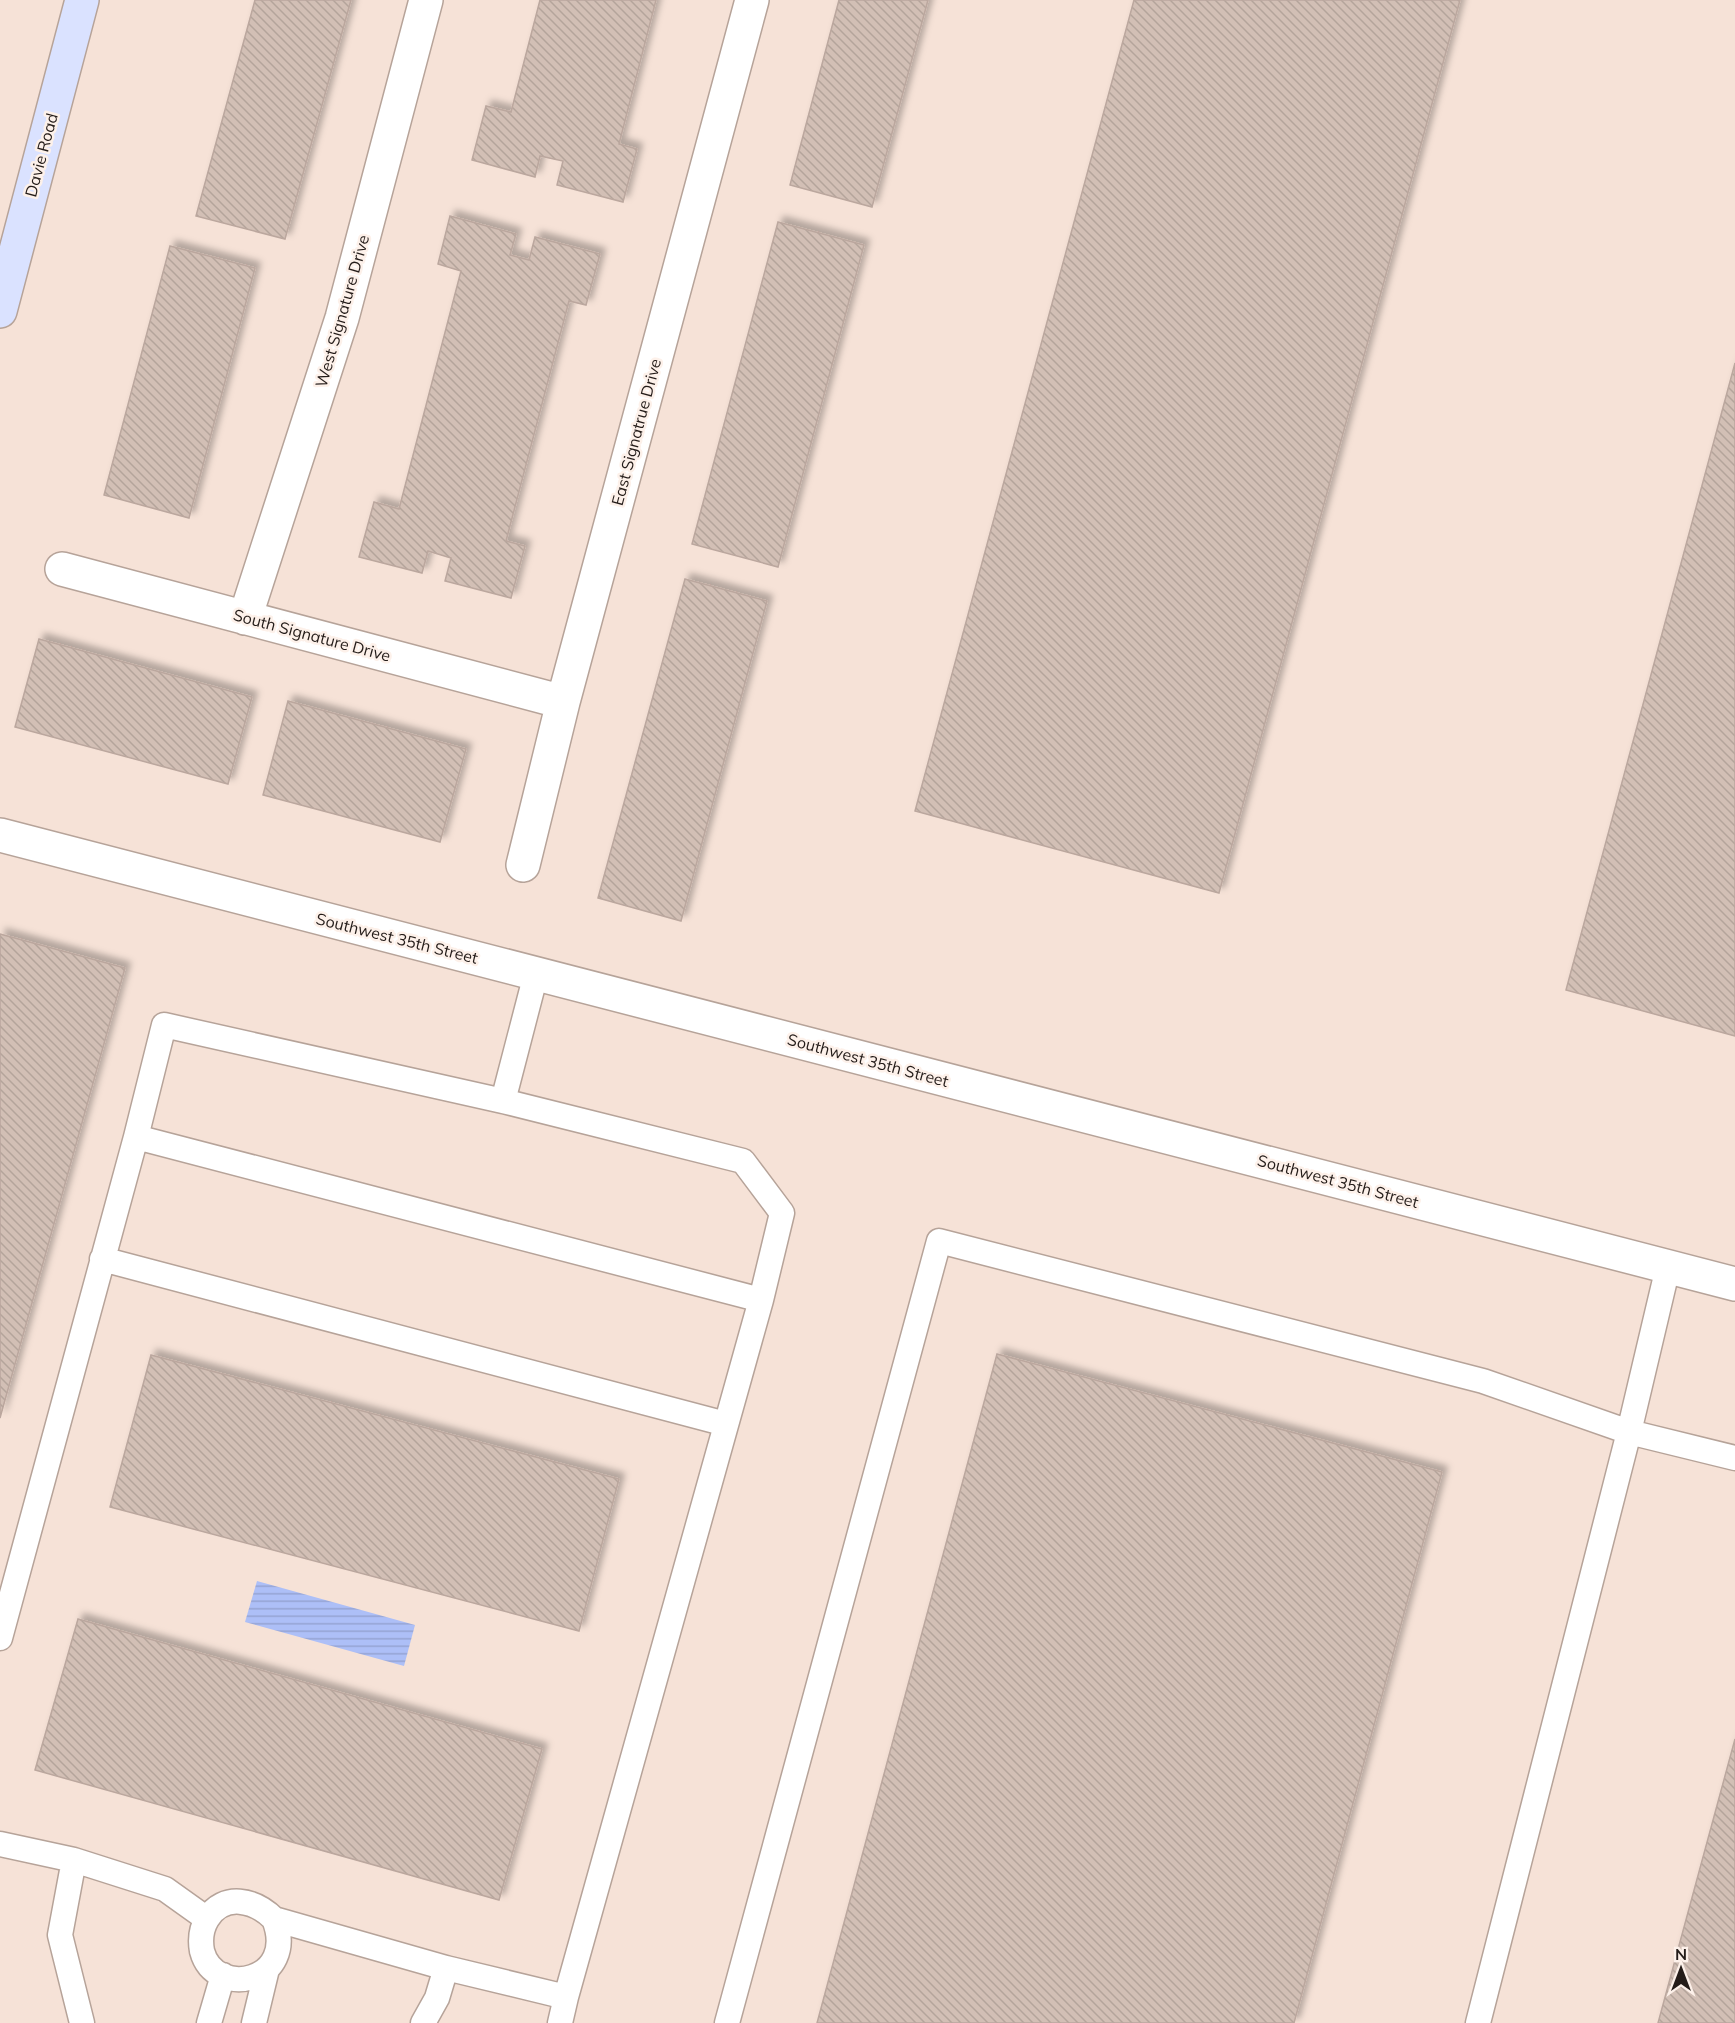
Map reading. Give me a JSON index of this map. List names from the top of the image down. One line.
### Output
{"streets":{"main road":["Davie Road"],"street":["West Signature Drive","East Signatrue Drive","South Signature Drive","Southwest 35th Street"]},"crossings":[["West Signature Drive","South Signature Drive"],["East Signatrue Drive","South Signature Drive"]],"north":"top"}
